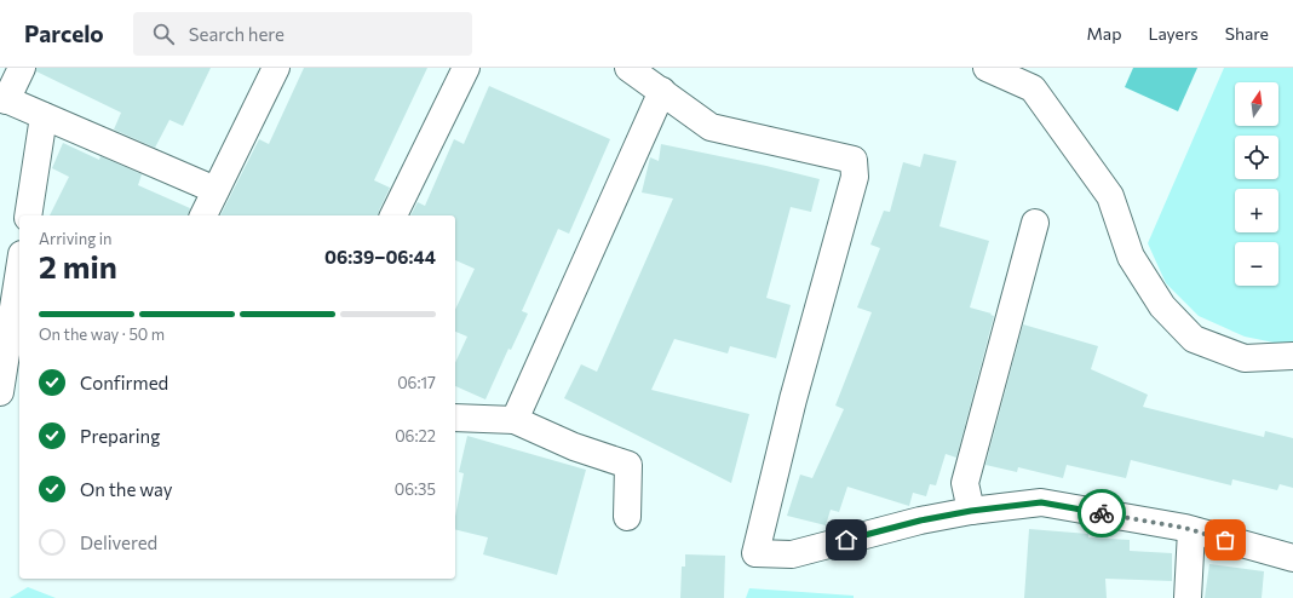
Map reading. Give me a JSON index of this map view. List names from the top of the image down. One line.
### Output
{"north":"top","page":{"header":"Parcelo","search":"Search here","nav":["Map","Layers","Share"],"map_buttons":["+","−"],"heading":["2 min","Arriving in","06:39–06:44"],"bar":"On the way · 50 m","list":[["Confirmed","06:17"],["Preparing","06:22"],["On the way","06:35"],"Delivered"]}}
